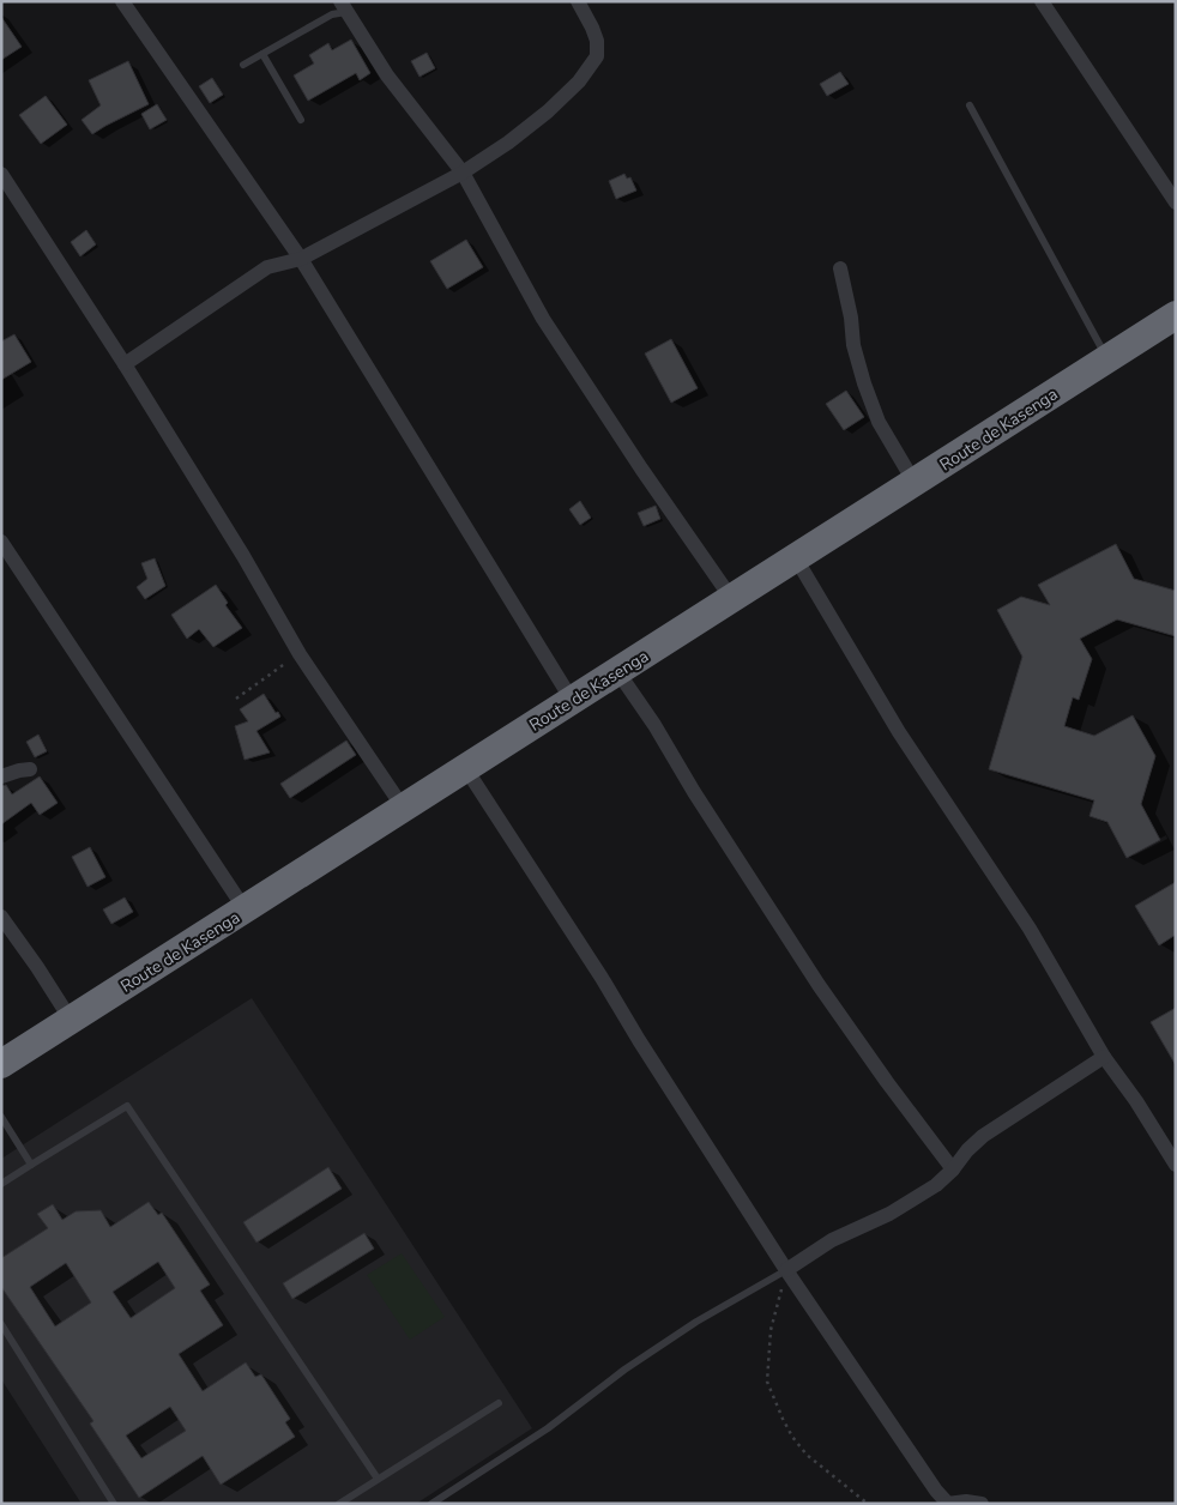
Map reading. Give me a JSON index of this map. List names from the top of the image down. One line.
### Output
{"streets":{"highway":["Route de Kasenga"]}}
